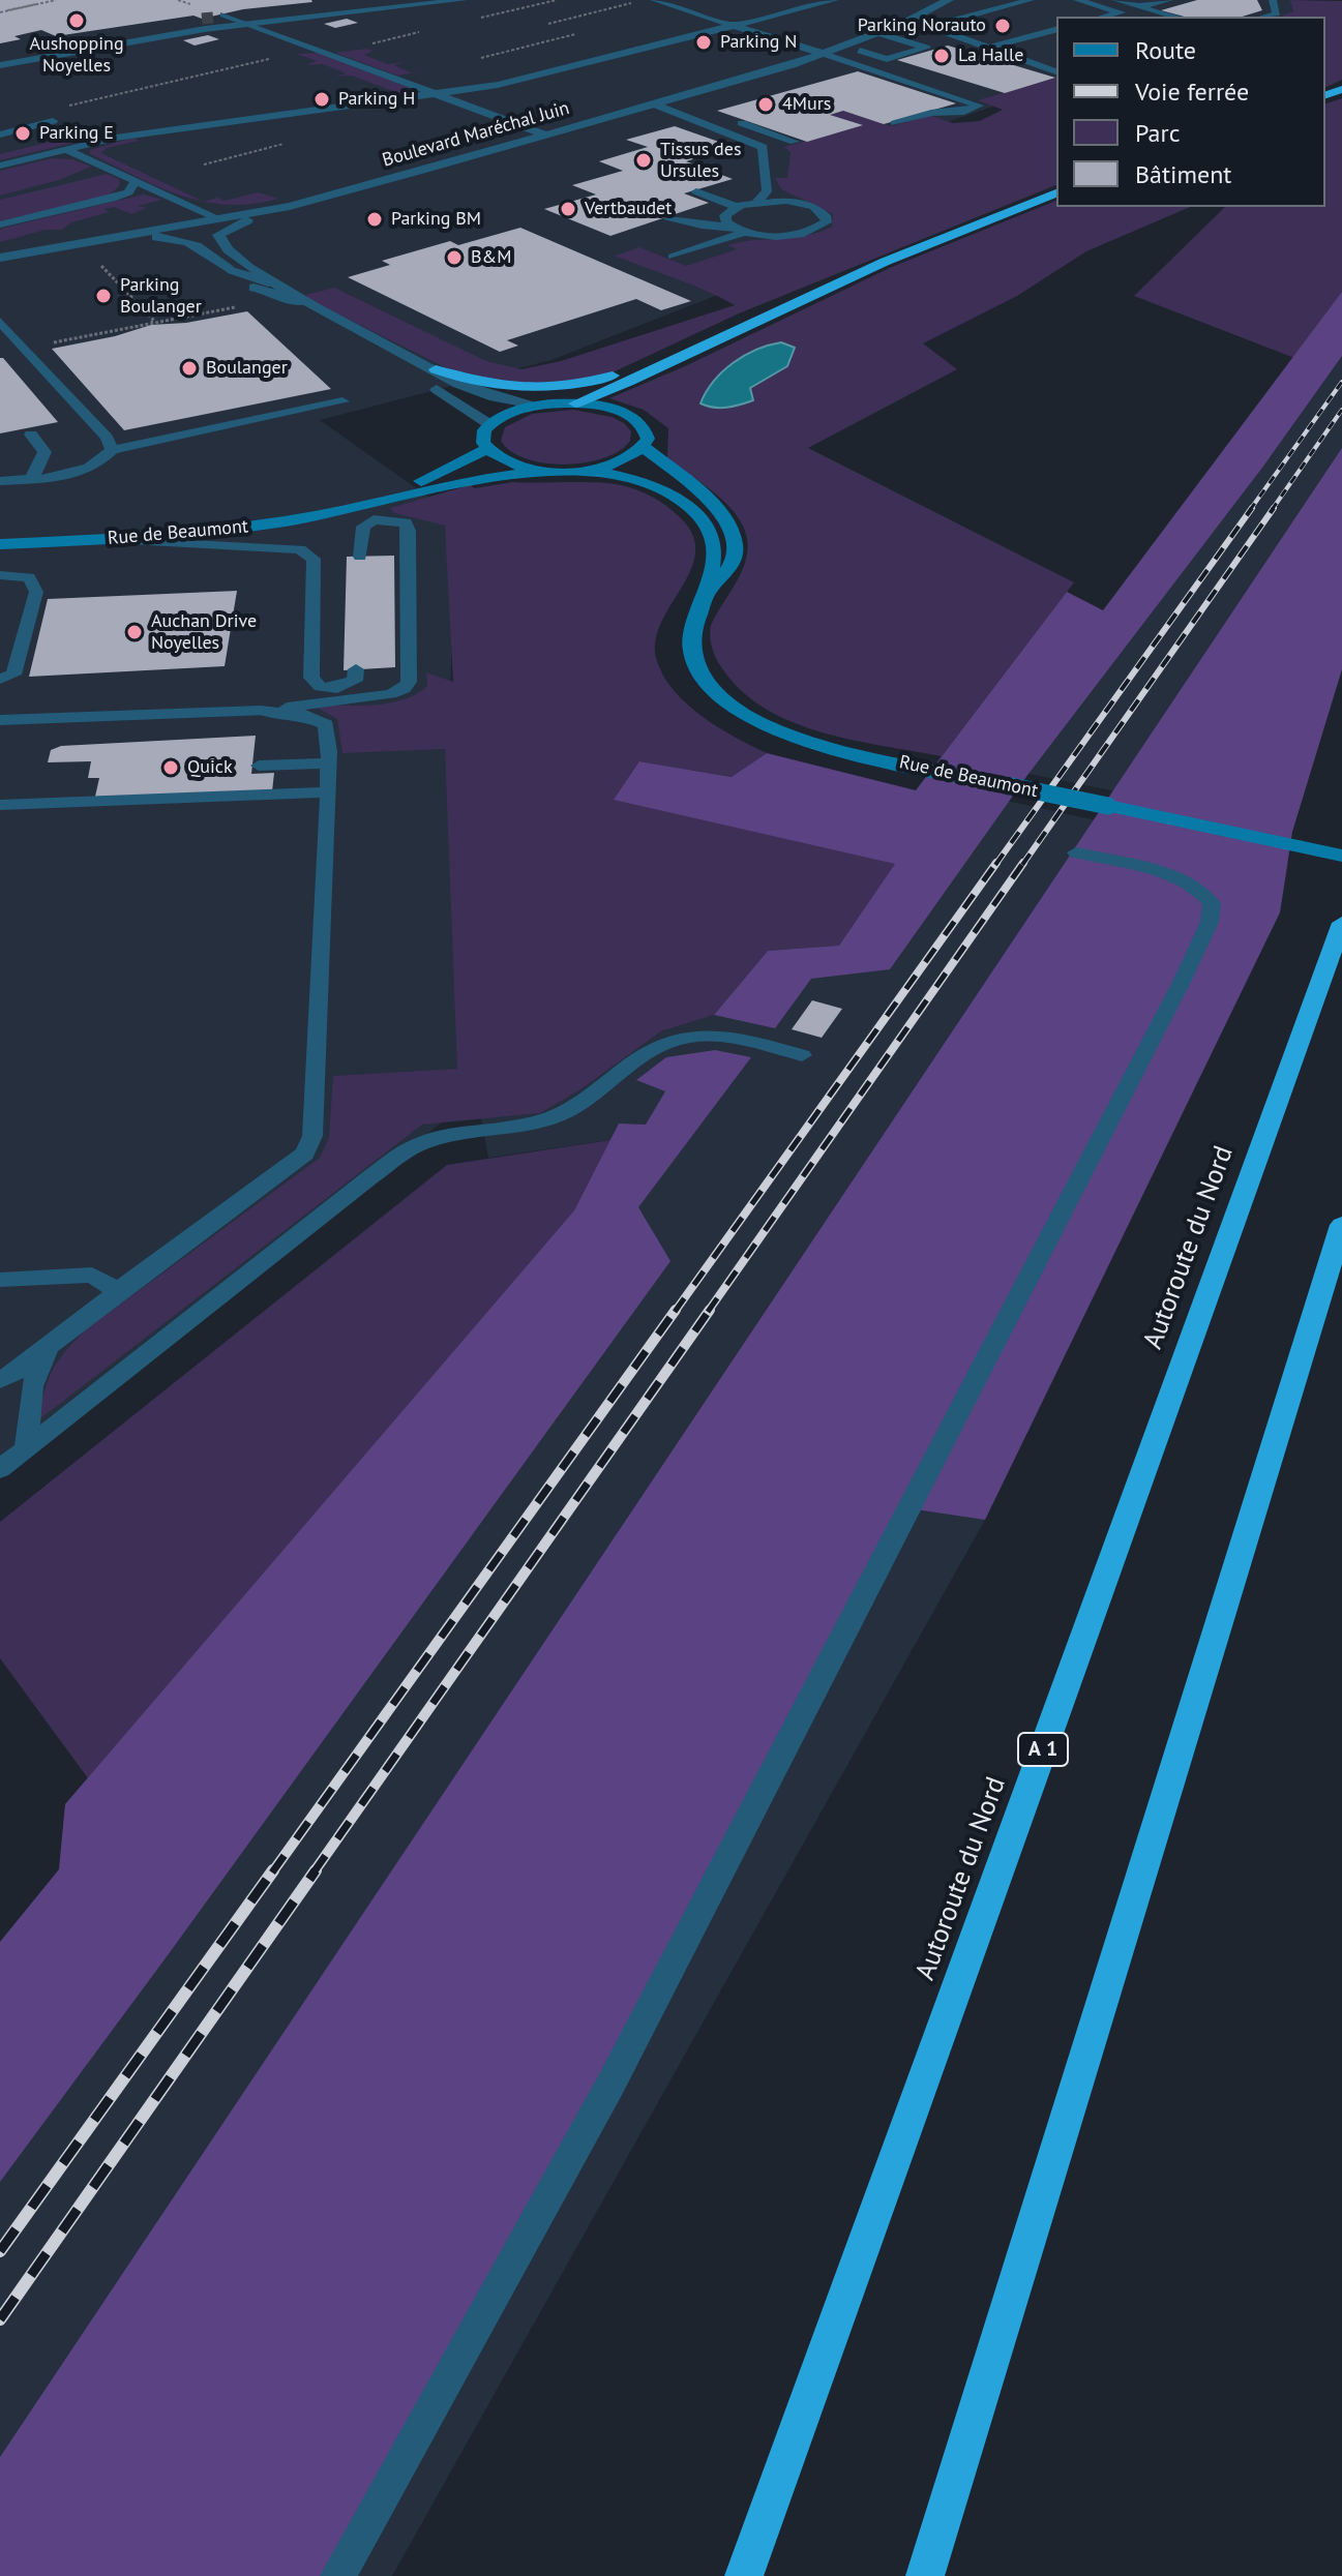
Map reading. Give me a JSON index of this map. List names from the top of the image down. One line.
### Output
{"streets":{"highway":["Autoroute du Nord","A 1"],"street":["Boulevard Maréchal Juin","Rue de Beaumont"]},"places":["Aushopping Noyelles","Parking Norauto","Parking N","La Halle","Parking H","4Murs","Parking E","Tissus des Ursules","Vertbaudet","Parking BM","B&M","Parking Boulanger","Boulanger","Auchan Drive Noyelles","Quick"],"legend":["Route","Voie ferrée","Parc","Bâtiment"]}
